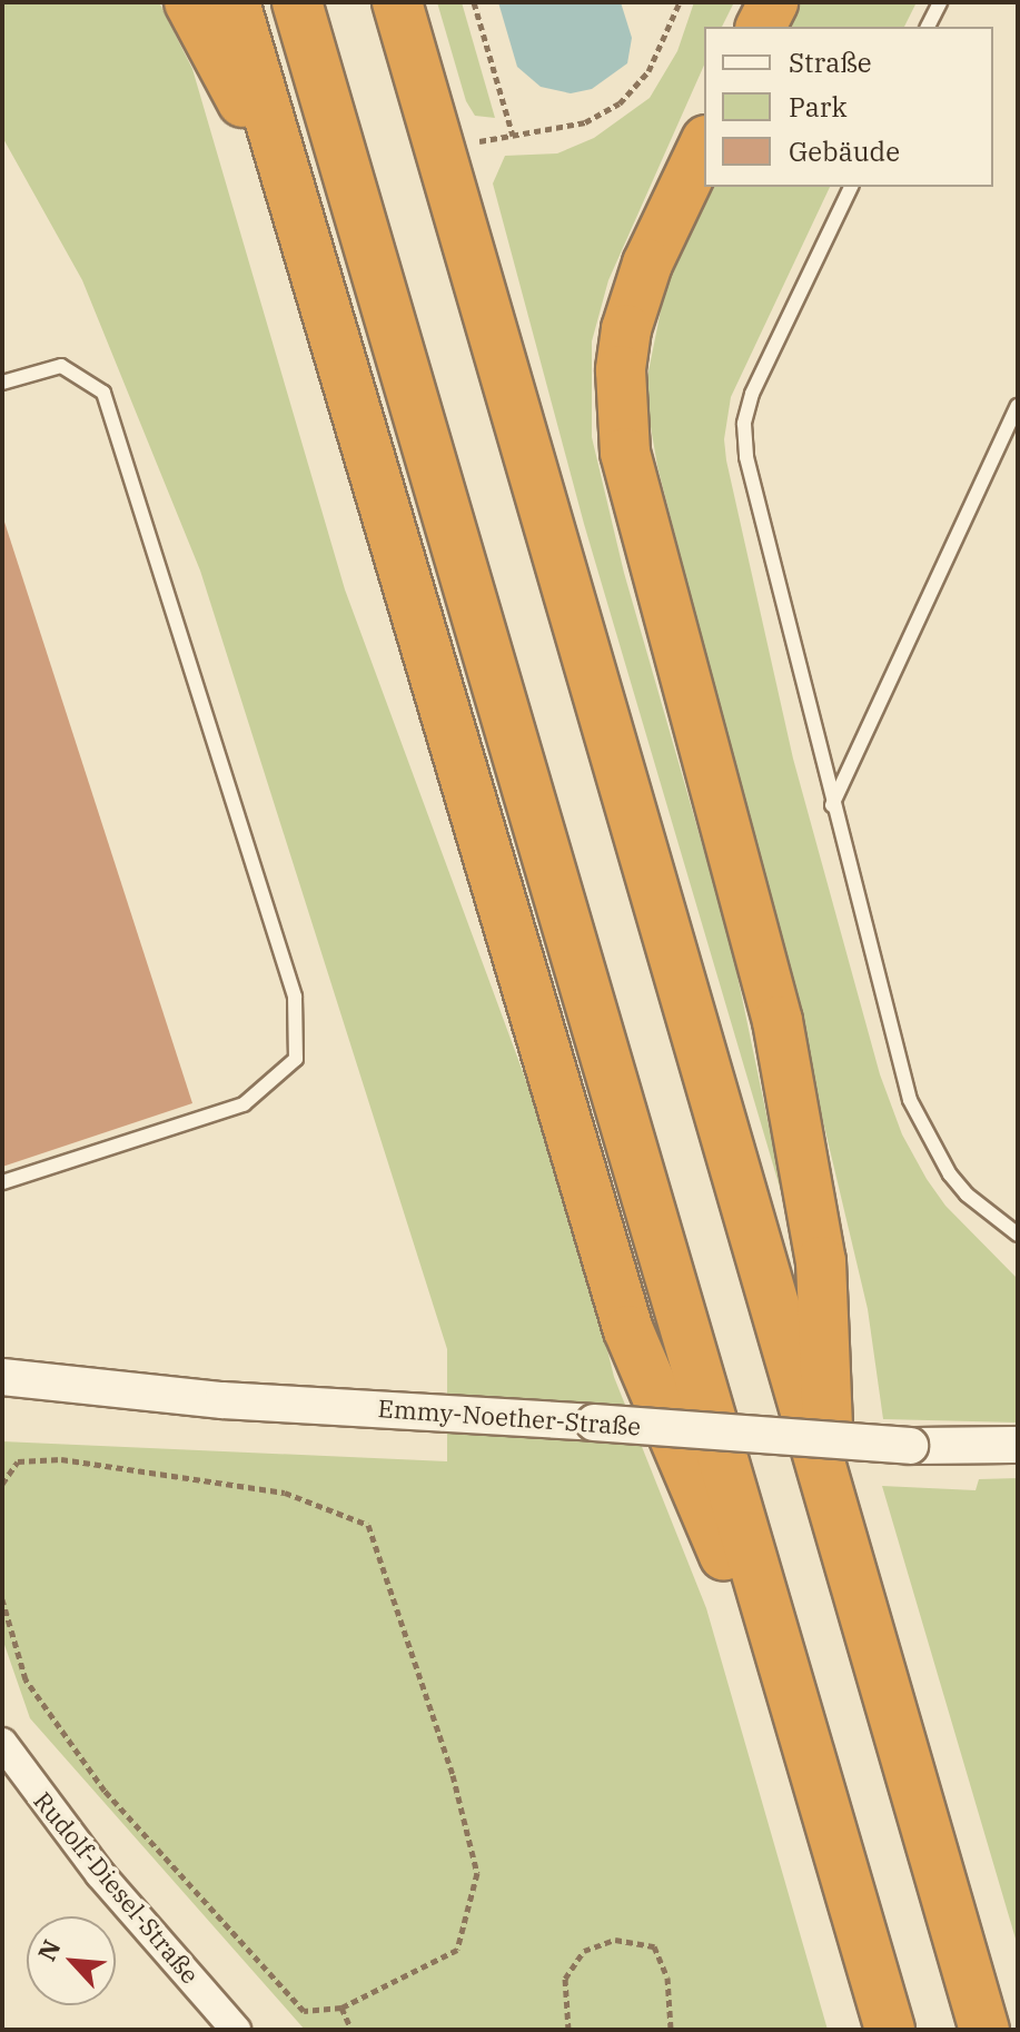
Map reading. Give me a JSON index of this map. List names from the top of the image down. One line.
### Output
{"streets":{"street":["Emmy-Noether-Straße","Rudolf-Diesel-Straße"]},"legend":["Straße","Park","Gebäude"],"north":"top left"}
